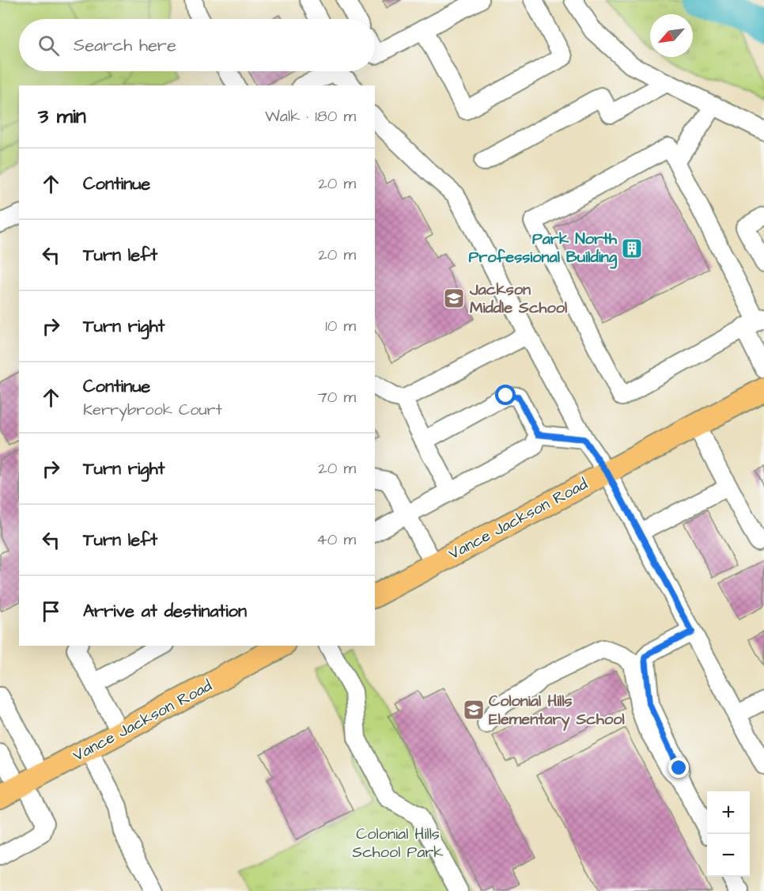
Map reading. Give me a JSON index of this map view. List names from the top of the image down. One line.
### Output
{"streets":{"main road":["Vance Jackson Road"]},"parks":["Colonial Hills School Park"],"places":{"building":["Park North Professional Building"],"school or university":["Jackson Middle School","Colonial Hills Elementary School"]},"north":"bottom left","page":{"search":"Search here","heading":["3 min","Walk · 180 m"],"list":[["Continue","20 m"],["Turn left","20 m"],["Turn right","10 m"],["Continue","Kerrybrook Court","70 m"],["Turn right","20 m"],["Turn left","40 m"],"Arrive at destination"],"map_buttons":["+","−"]}}
